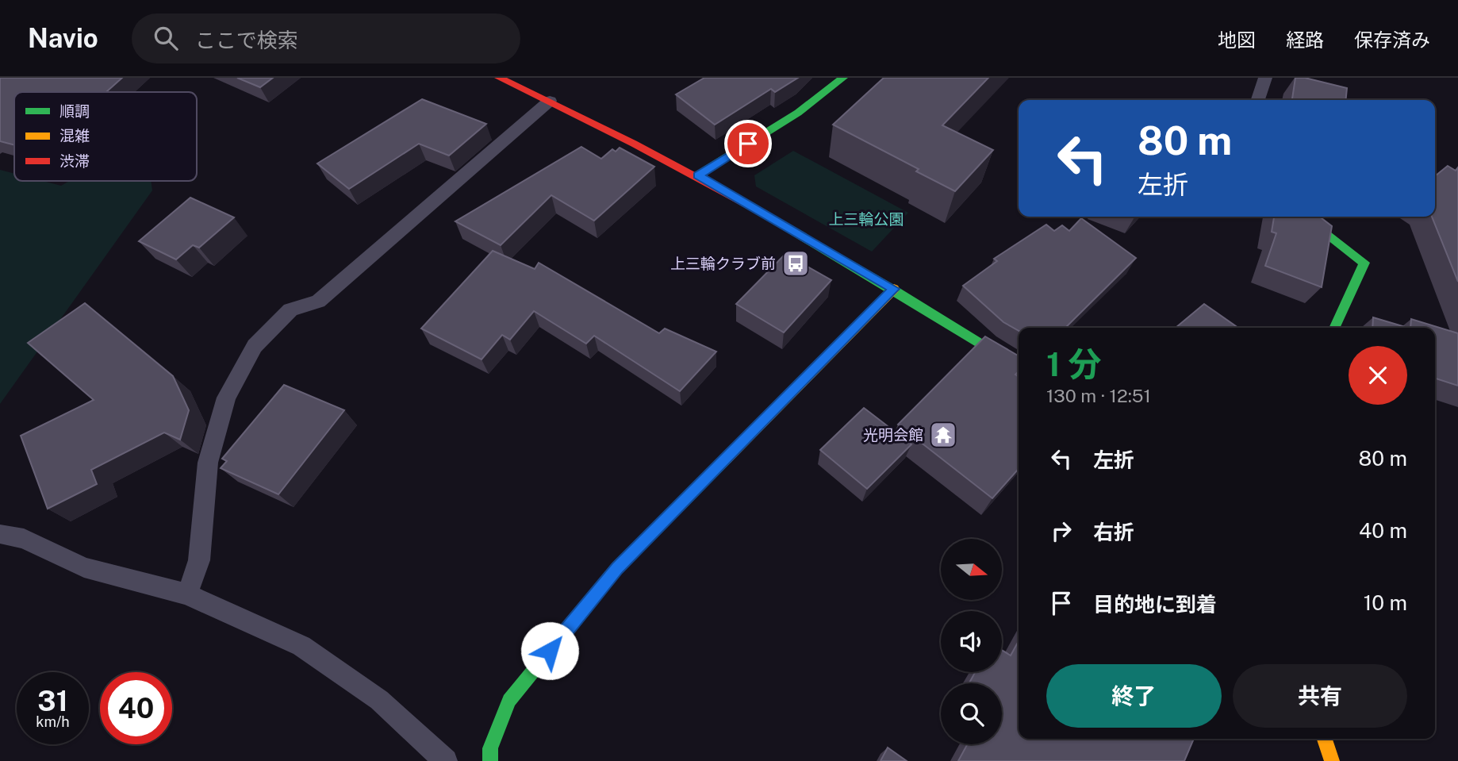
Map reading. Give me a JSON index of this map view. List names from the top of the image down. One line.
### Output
{"parks":["上三輪公園"],"places":{"bus stop":["上三輪クラブ前"],"temple":["光明会館"]},"legend":["順調","混雑","渋滞"],"north":"right","page":{"header":"Navio","search":"ここで検索","nav":["地図","経路","保存済み"],"turn":["80 m","左折"],"heading":["1 分","130 m · 12:51"],"list":[{"name":"左折","value":"80 m"},{"name":"右折","value":"40 m"},{"name":"目的地に到着","value":"10 m"}],"buttons":["終了","共有"],"speed":"31 km/h","limit":"40"}}
